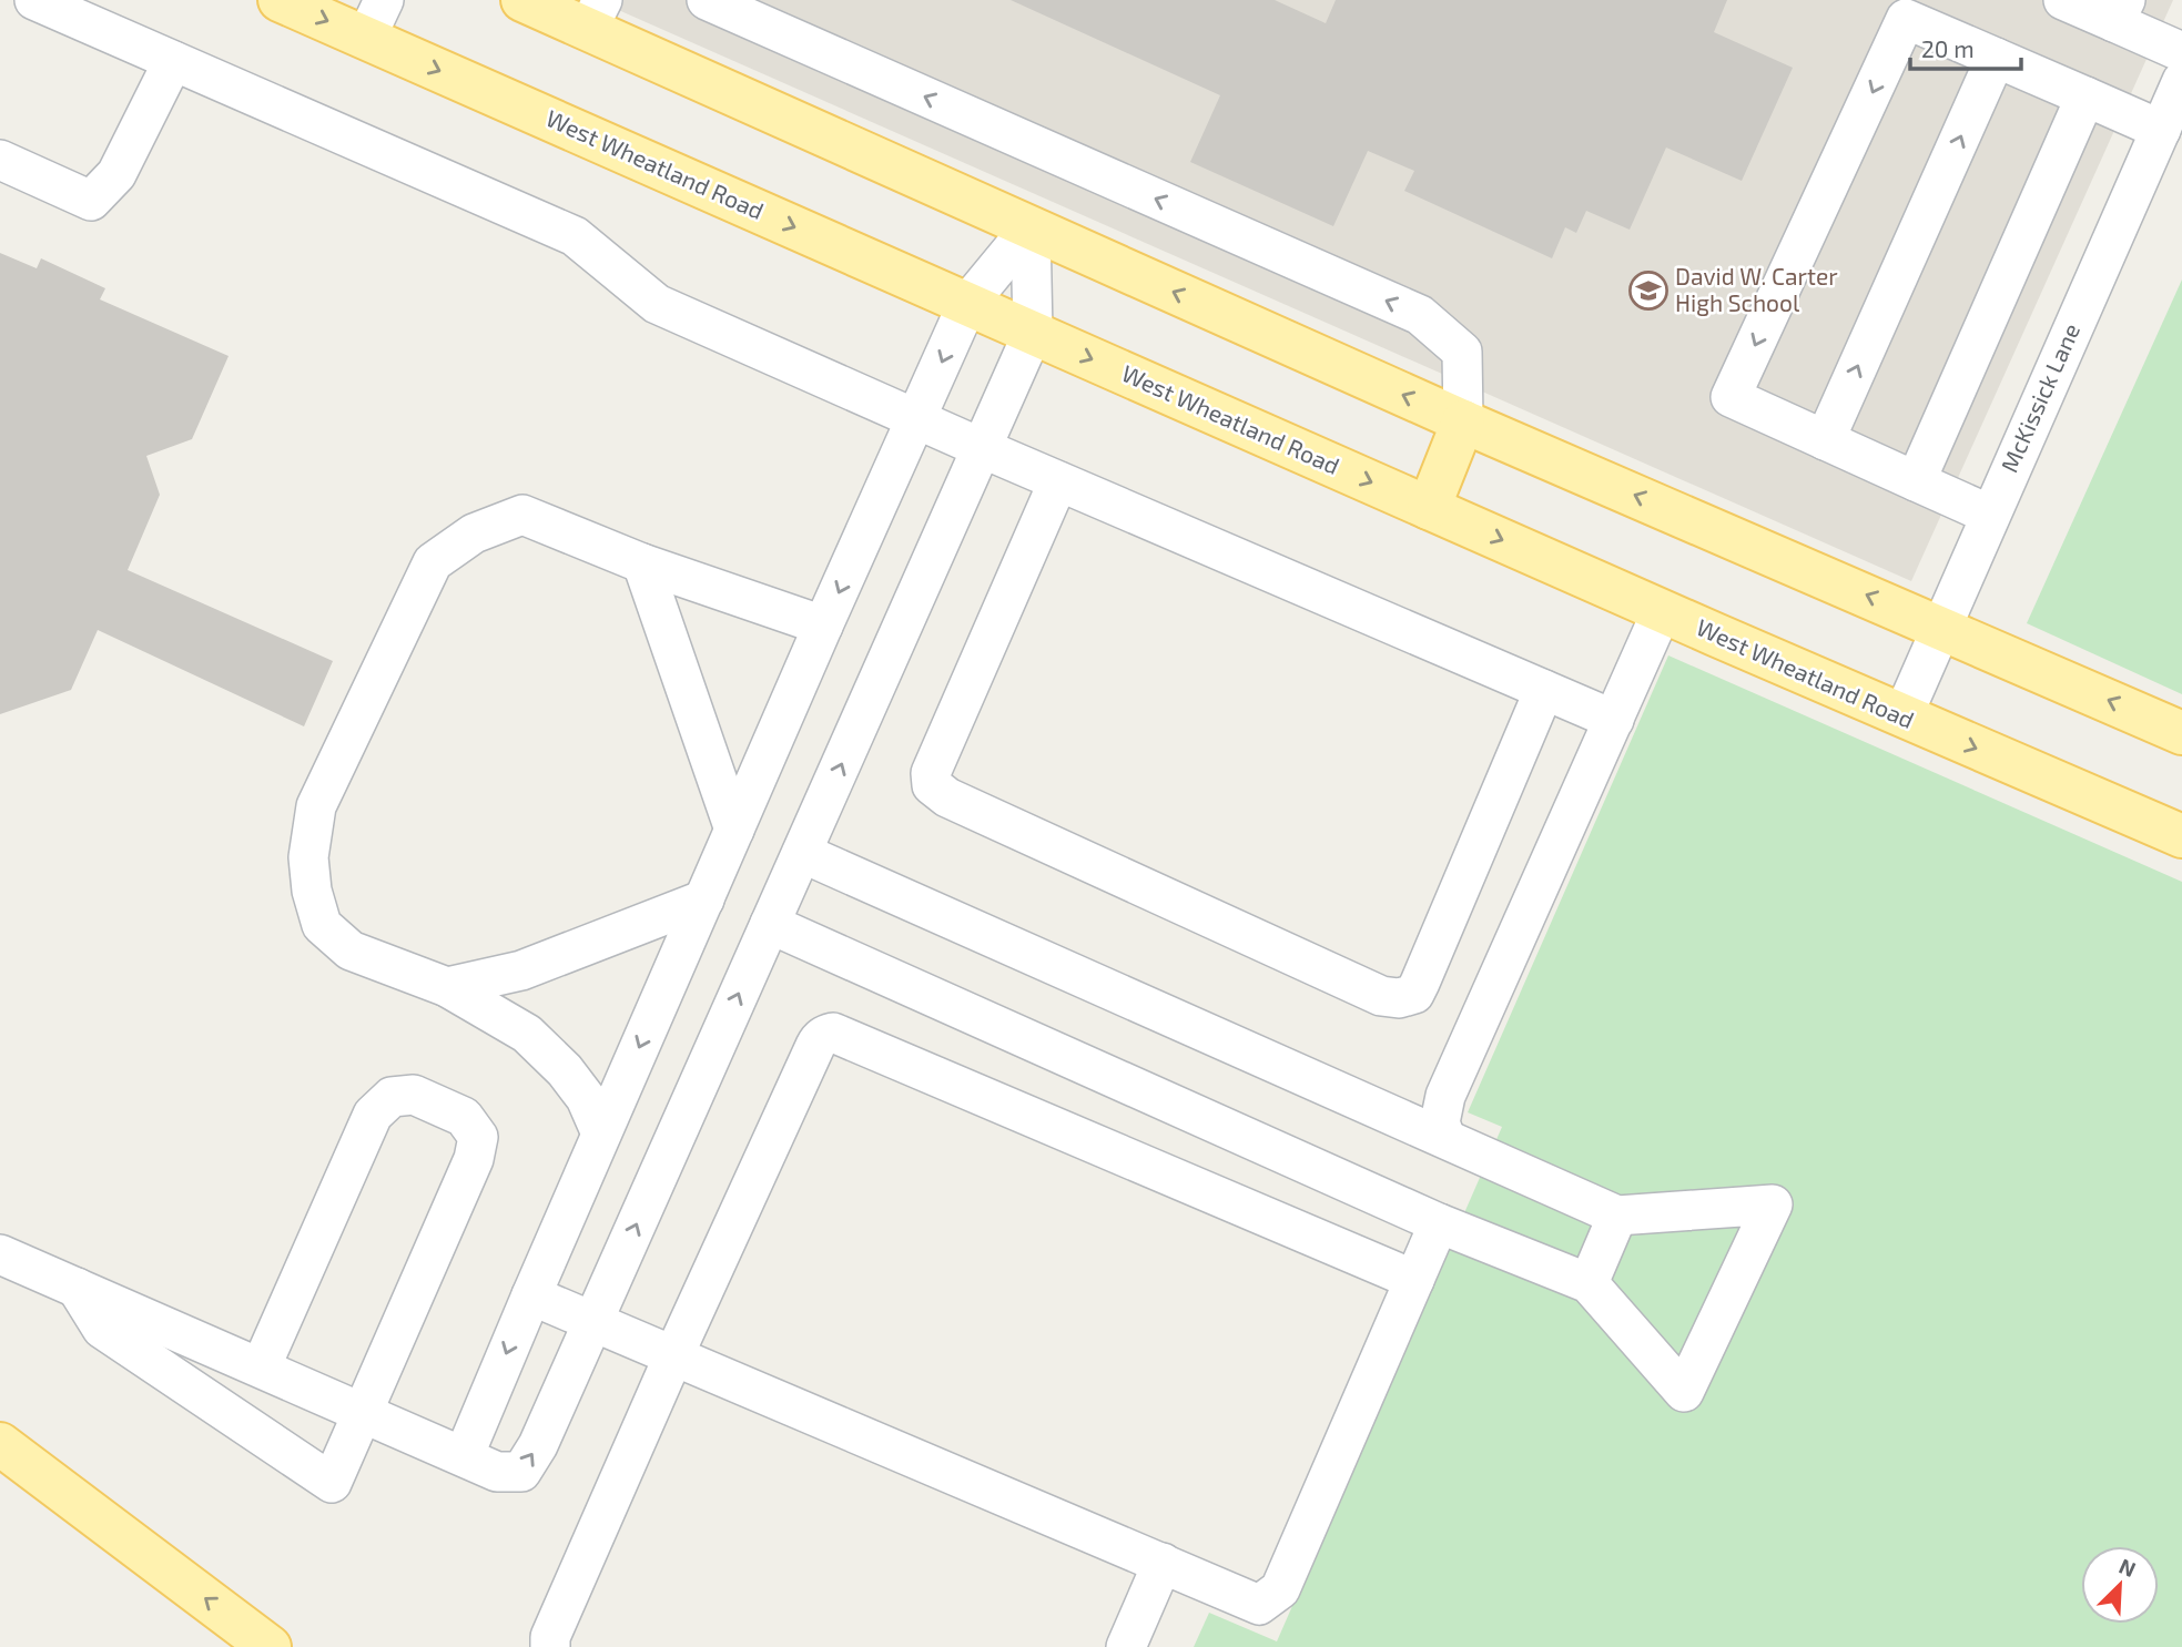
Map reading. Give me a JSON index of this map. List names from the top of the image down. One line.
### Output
{"streets":{"main road":["West Wheatland Road"],"street":["McKissick Lane"]},"crossings":[["West Wheatland Road","McKissick Lane"]],"places":{"school or university":["David W. Carter High School"]},"scale_bar":"20 m","north":"top right"}
